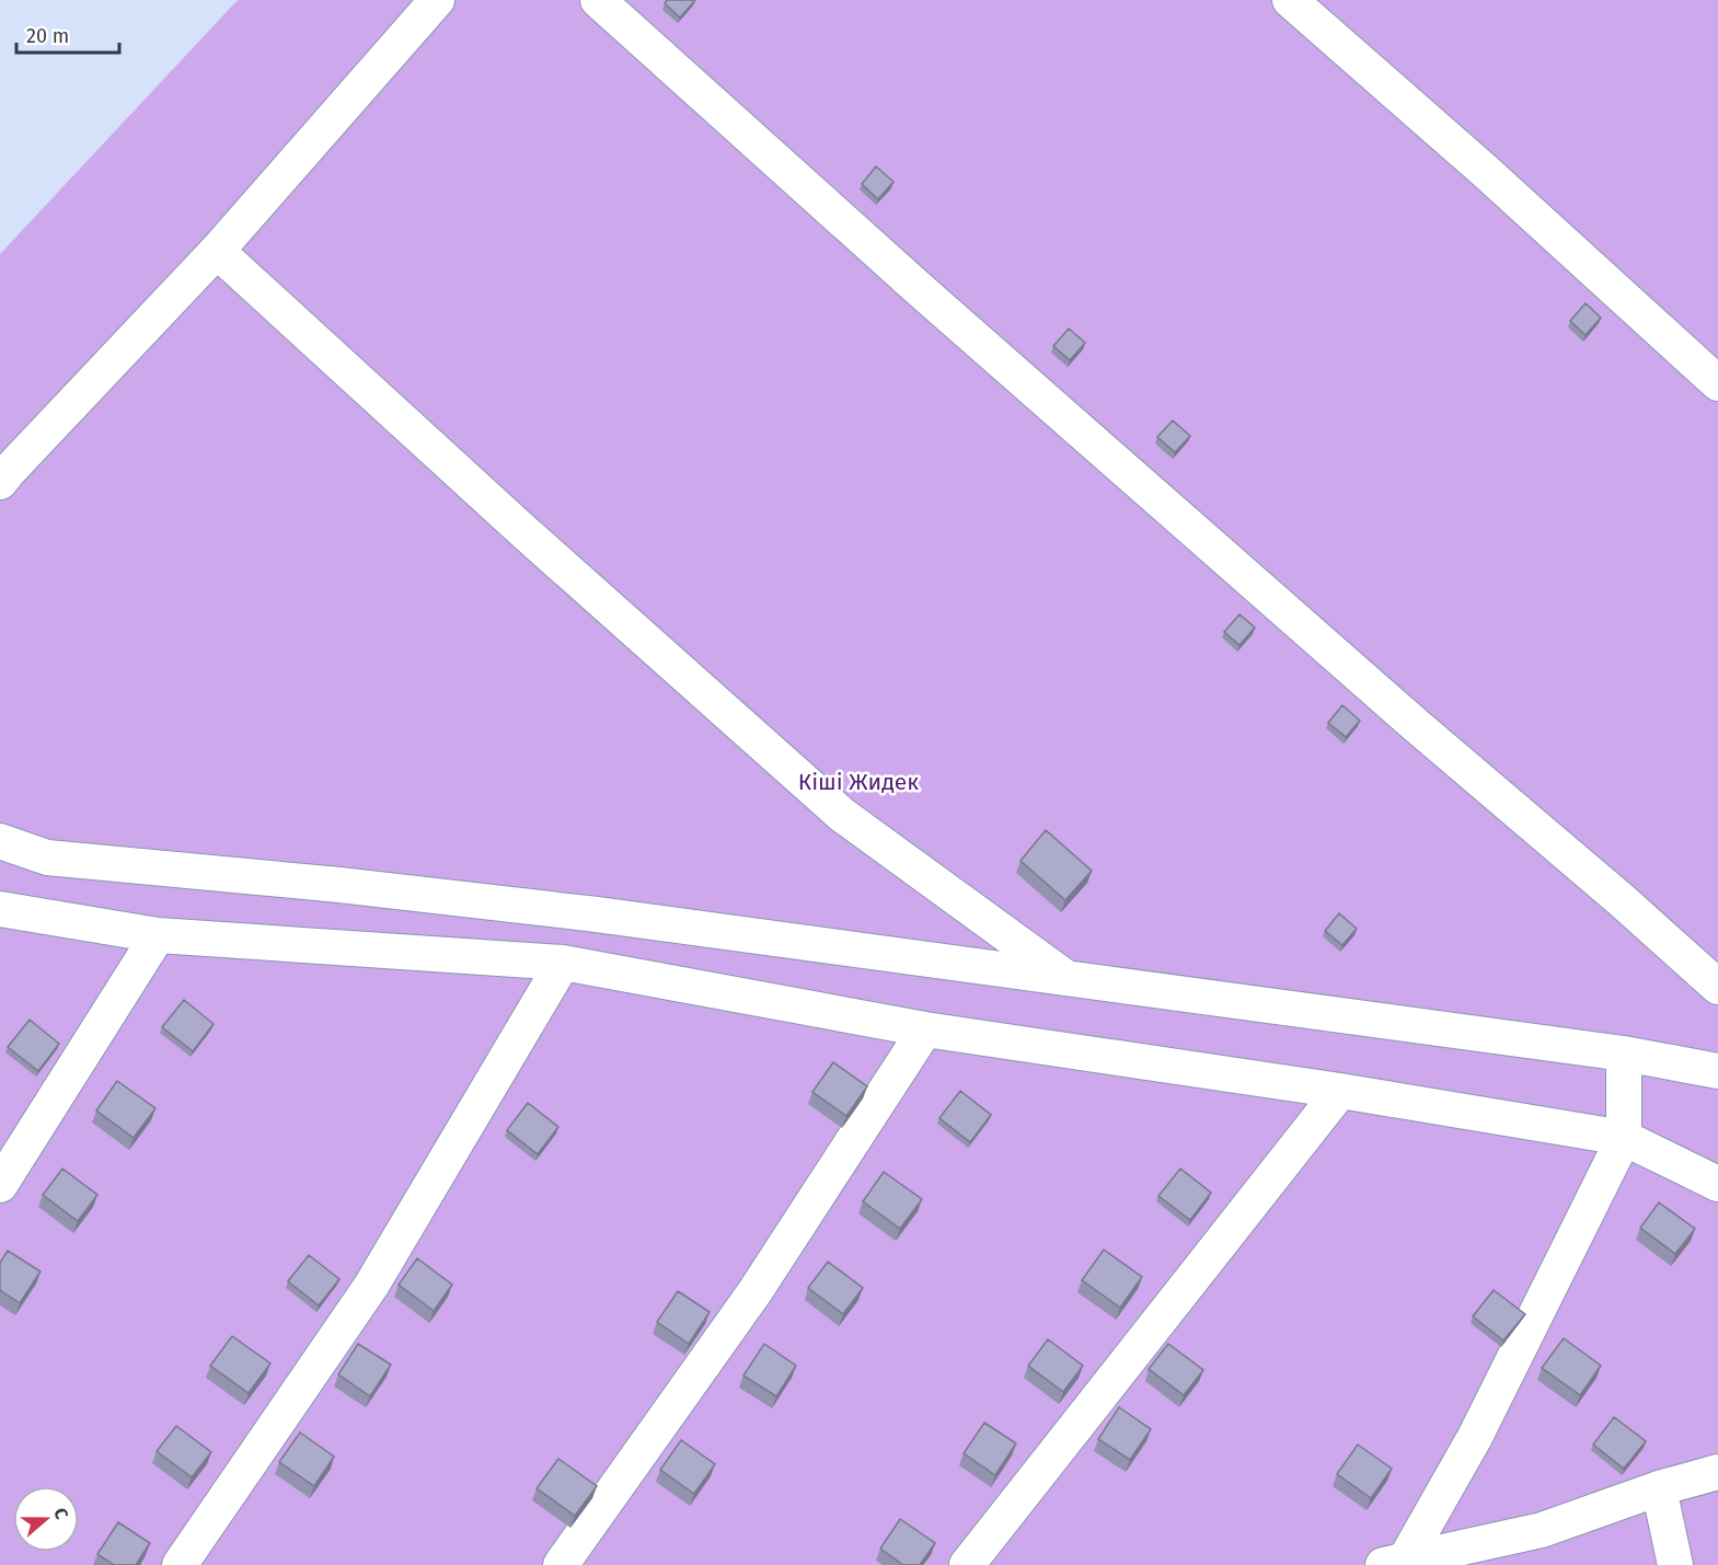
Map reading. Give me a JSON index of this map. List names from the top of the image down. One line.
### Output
{"parks":["Кіші Жидек"],"scale_bar":"20 m","north":"right"}
